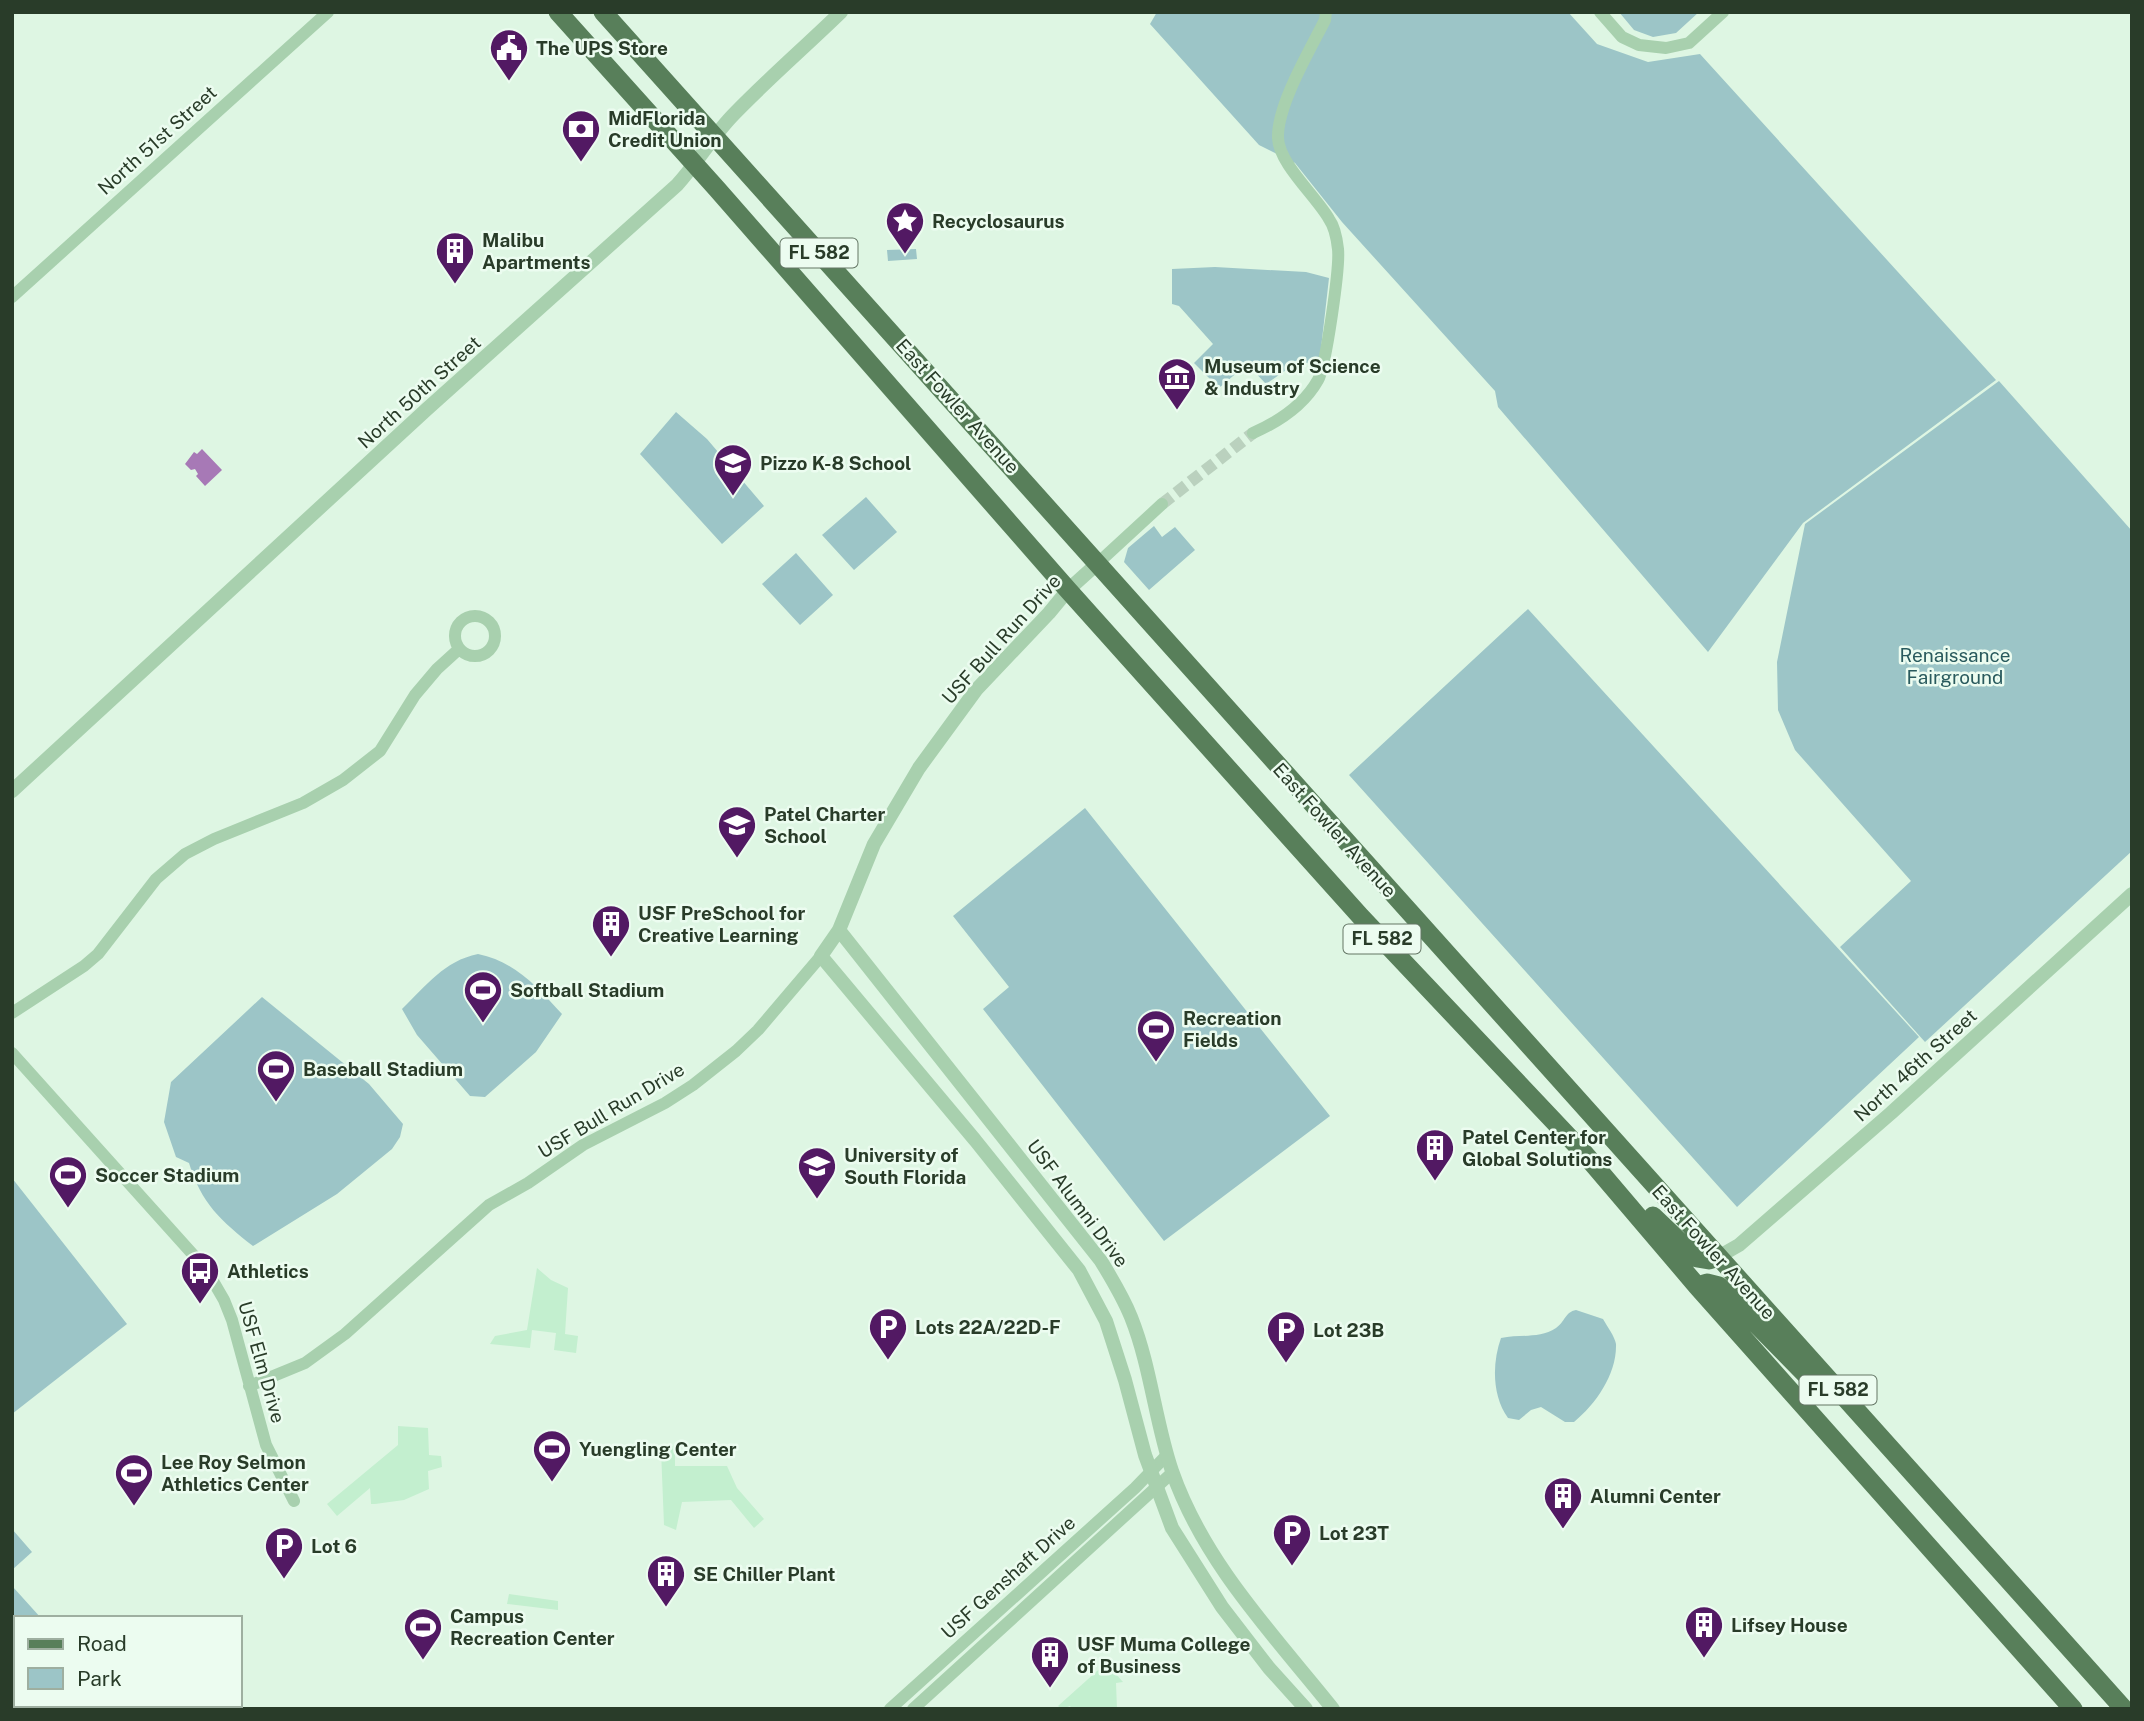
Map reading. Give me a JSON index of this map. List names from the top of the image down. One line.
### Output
{"streets":{"main road":["FL 582","East Fowler Avenue"],"street":["North 51st Street","North 50th Street","USF Bull Run Drive","North 46th Street","USF Alumni Drive","USF Elm Drive","USF Genshaft Drive"]},"crossings":[["North 50th Street","East Fowler Avenue"],["East Fowler Avenue","USF Bull Run Drive"],["East Fowler Avenue","North 46th Street"],["USF Bull Run Drive","USF Alumni Drive"],["USF Bull Run Drive","USF Elm Drive"],["USF Alumni Drive","USF Genshaft Drive"]],"parks":["Renaissance Fairground"],"places":{"public building":["The UPS Store"],"bank":["MidFlorida Credit Union"],"place":["Recyclosaurus"],"building":["Malibu Apartments","USF PreSchool for Creative Learning","Patel Center for Global Solutions","Alumni Center","SE Chiller Plant","Lifsey House","USF Muma College of Business"],"museum":["Museum of Science & Industry"],"school or university":["Pizzo K-8 School","Patel Charter School","University of South Florida"],"sports":["Softball Stadium","Recreation Fields","Baseball Stadium","Soccer Stadium","Yuengling Center","Lee Roy Selmon Athletics Center","Campus Recreation Center"],"bus stop":["Athletics"],"parking":["Lots 22A/22D-F","Lot 23B","Lot 23T","Lot 6"]},"legend":["Road","Park"]}
